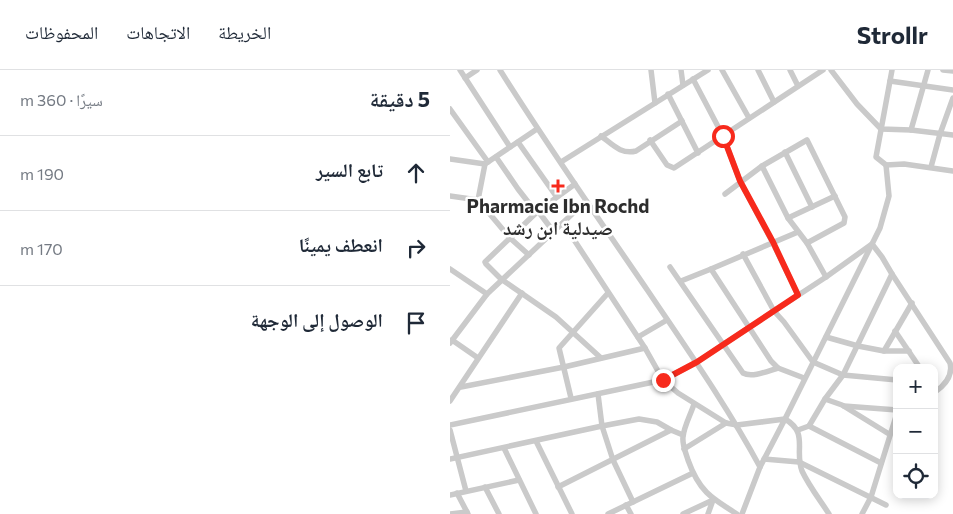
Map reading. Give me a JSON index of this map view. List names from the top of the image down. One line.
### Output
{"places":{"health":["Pharmacie Ibn Rochd صيدلية ابن رشد"]},"page":{"header":"Strollr","nav":["الخريطة","الاتجاهات","المحفوظات"],"heading":["5 دقيقة","سيرًا · 360 m"],"list":[["تابع السير","190 m"],["انعطف يمينًا","170 m"],"الوصول إلى الوجهة"],"map_buttons":["+","−"]}}
